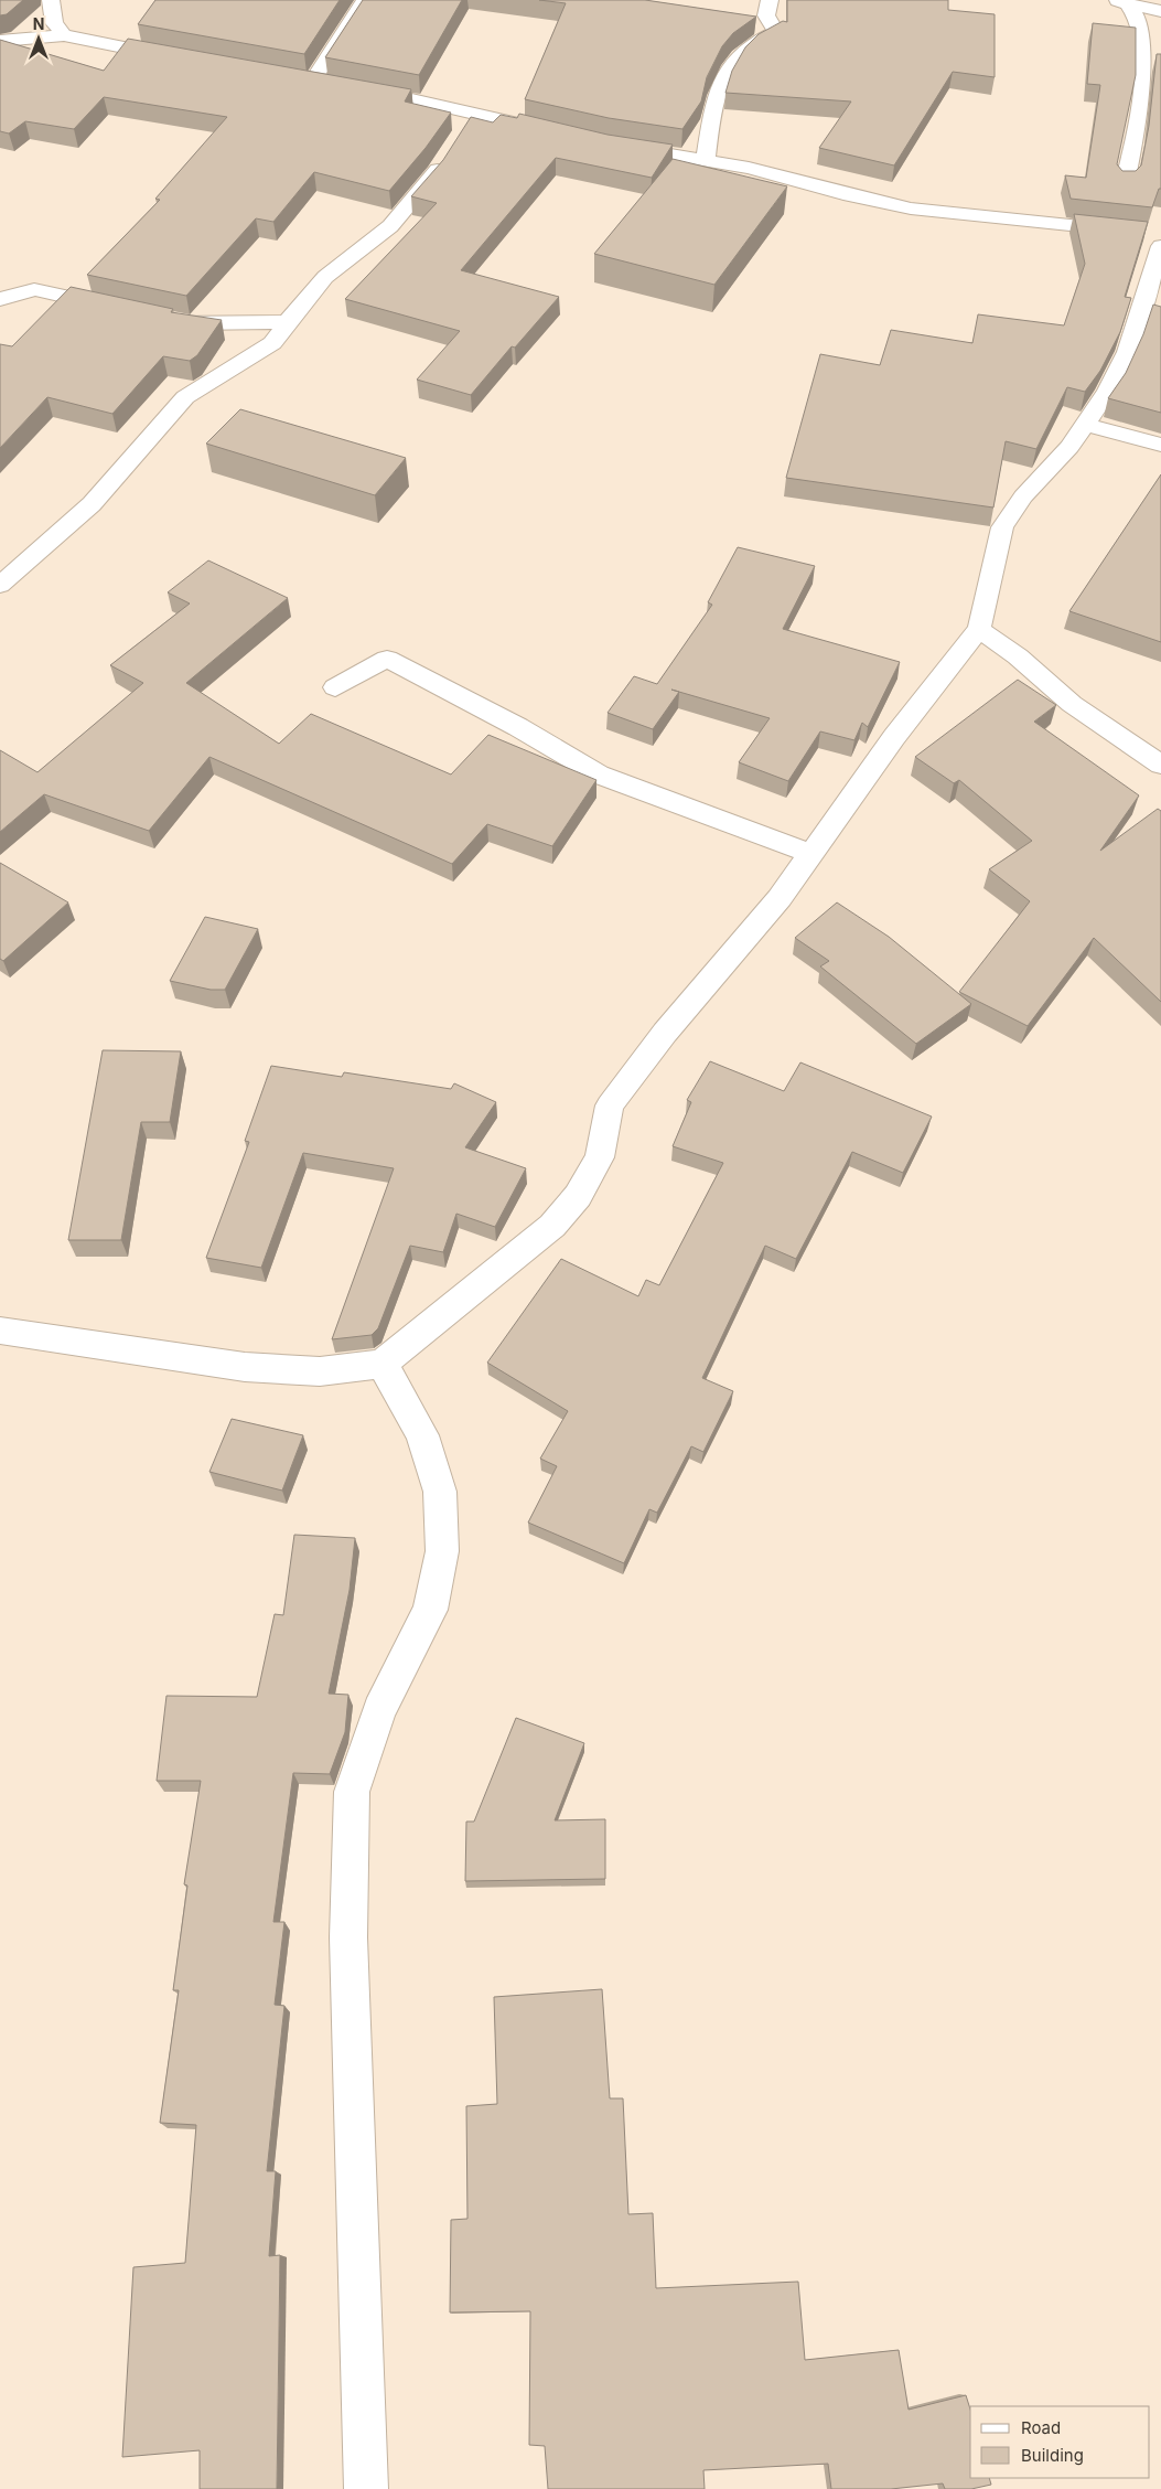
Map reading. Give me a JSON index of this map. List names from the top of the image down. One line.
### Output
{"legend":["Road","Building"],"north":"top"}
